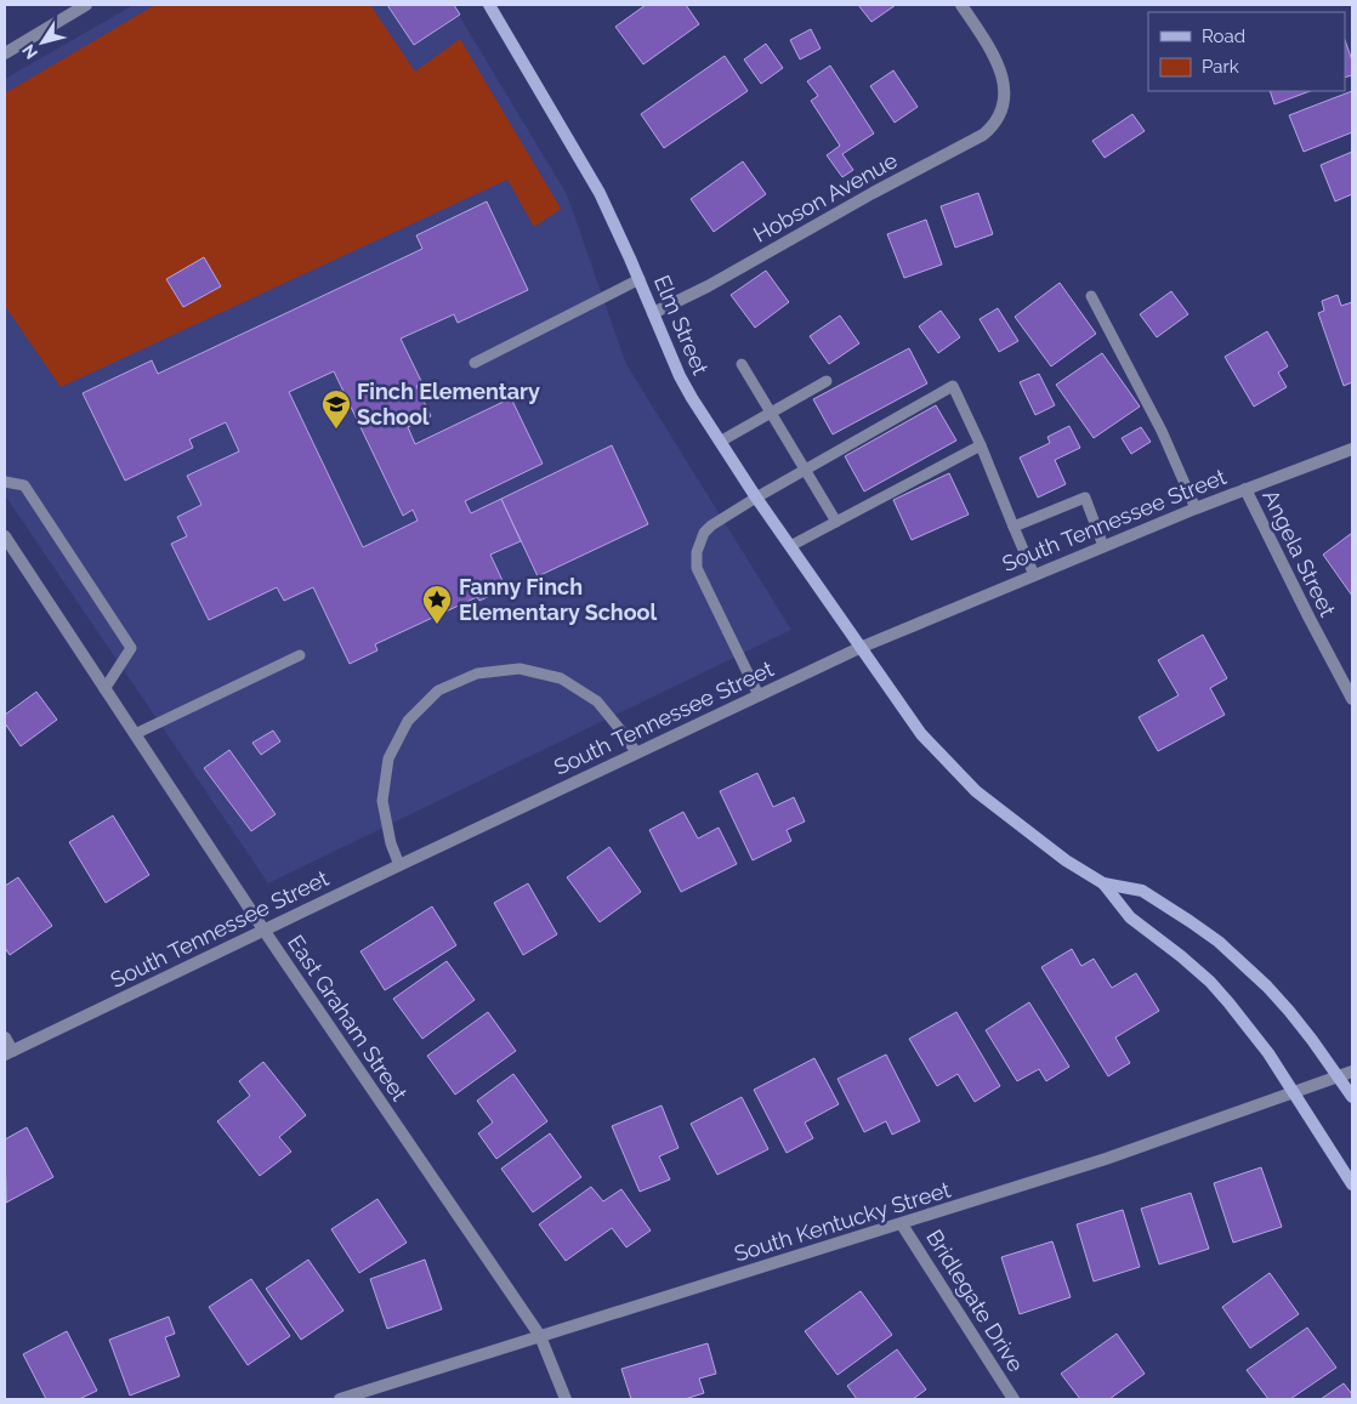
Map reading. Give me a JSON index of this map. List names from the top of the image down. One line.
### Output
{"streets":{"main road":["Elm Street"],"street":["Hobson Avenue","South Tennessee Street","Angela Street","East Graham Street","South Kentucky Street","Bridlegate Drive"]},"crossings":[["Hobson Avenue","Elm Street"],["Elm Street","South Tennessee Street"],["South Tennessee Street","Angela Street"],["South Tennessee Street","East Graham Street"],["East Graham Street","South Kentucky Street"],["South Kentucky Street","Bridlegate Drive"]],"places":{"school or university":["Finch Elementary School"],"place":["Fanny Finch Elementary School"]},"legend":["Road","Park"],"north":"bottom left"}
